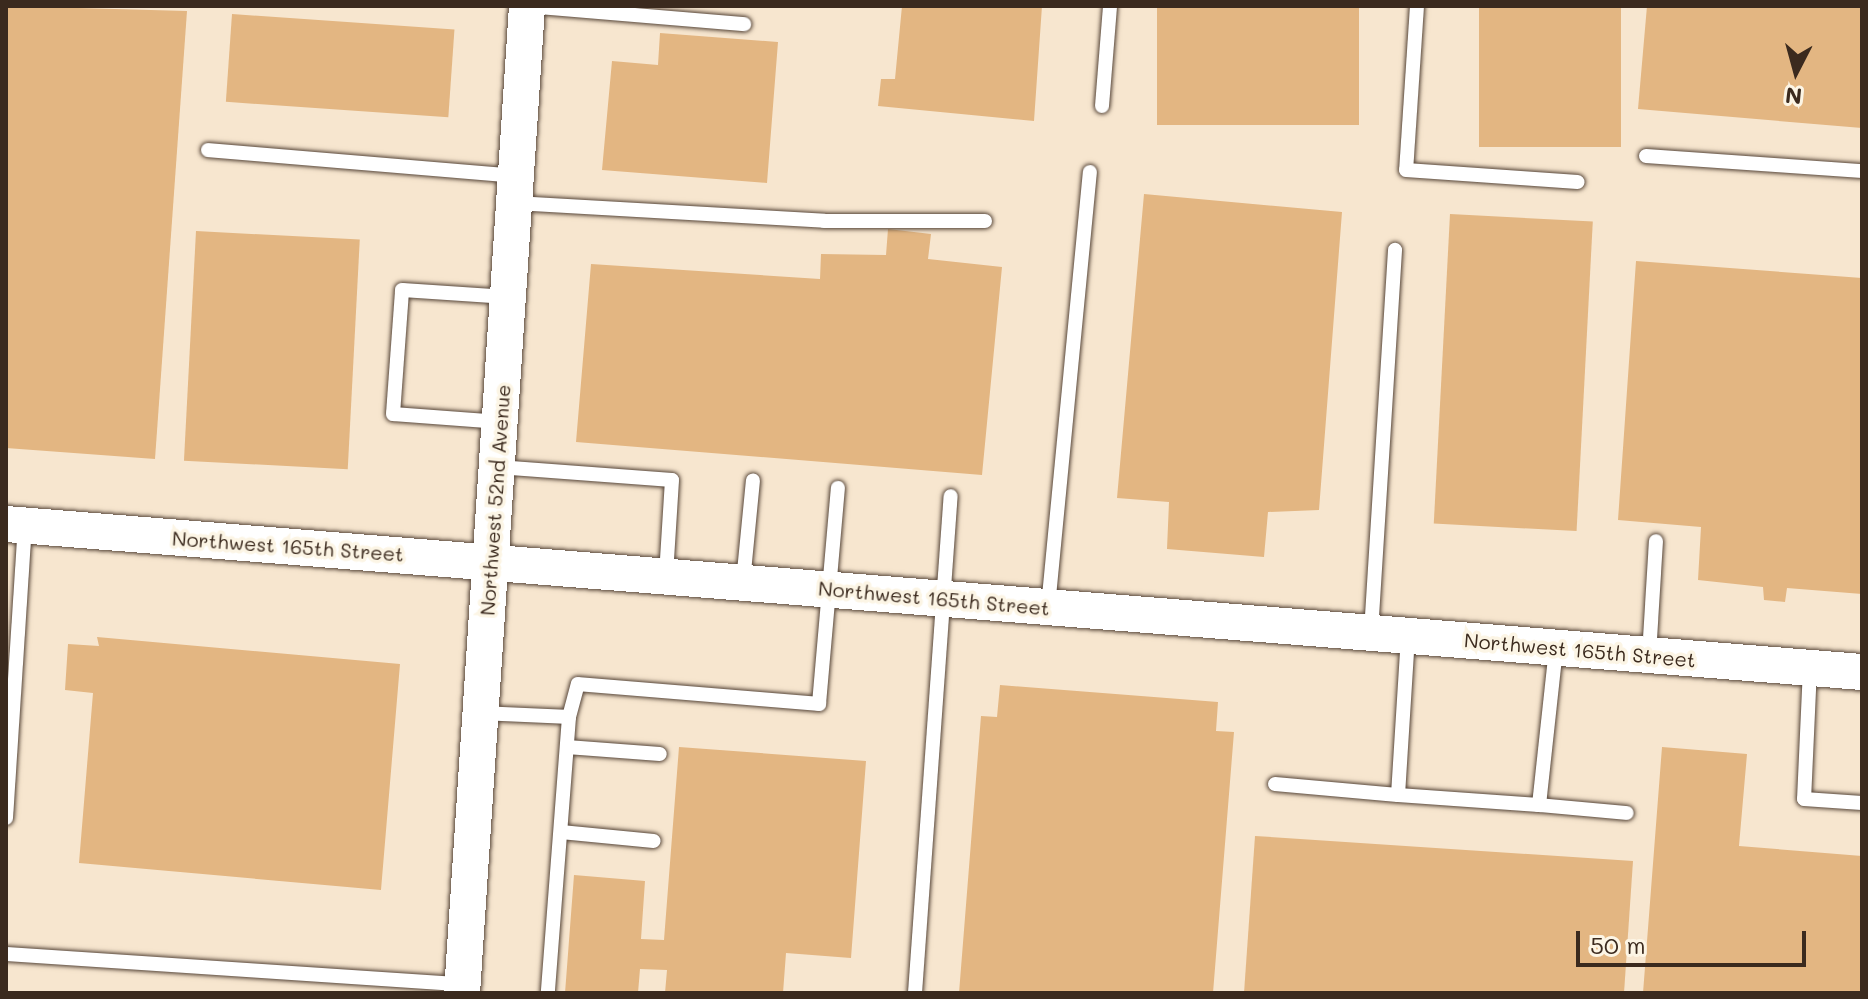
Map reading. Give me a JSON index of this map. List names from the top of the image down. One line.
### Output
{"streets":{"street":["Northwest 52nd Avenue","Northwest 165th Street"]},"crossings":[["Northwest 52nd Avenue","Northwest 165th Street"]],"scale_bar":"50 m","north":"bottom"}
